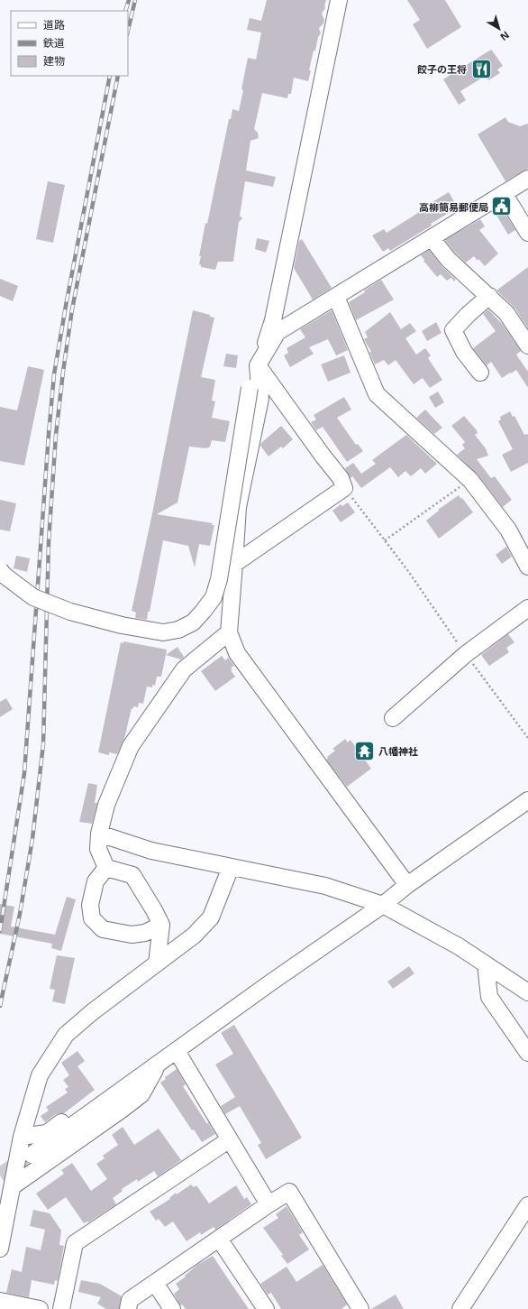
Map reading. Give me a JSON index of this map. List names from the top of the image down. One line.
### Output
{"places":{"restaurant":["餃子の王将"],"public building":["高柳簡易郵便局"],"temple":["八幡神社"]},"legend":["道路","鉄道","建物"],"north":"bottom right"}
